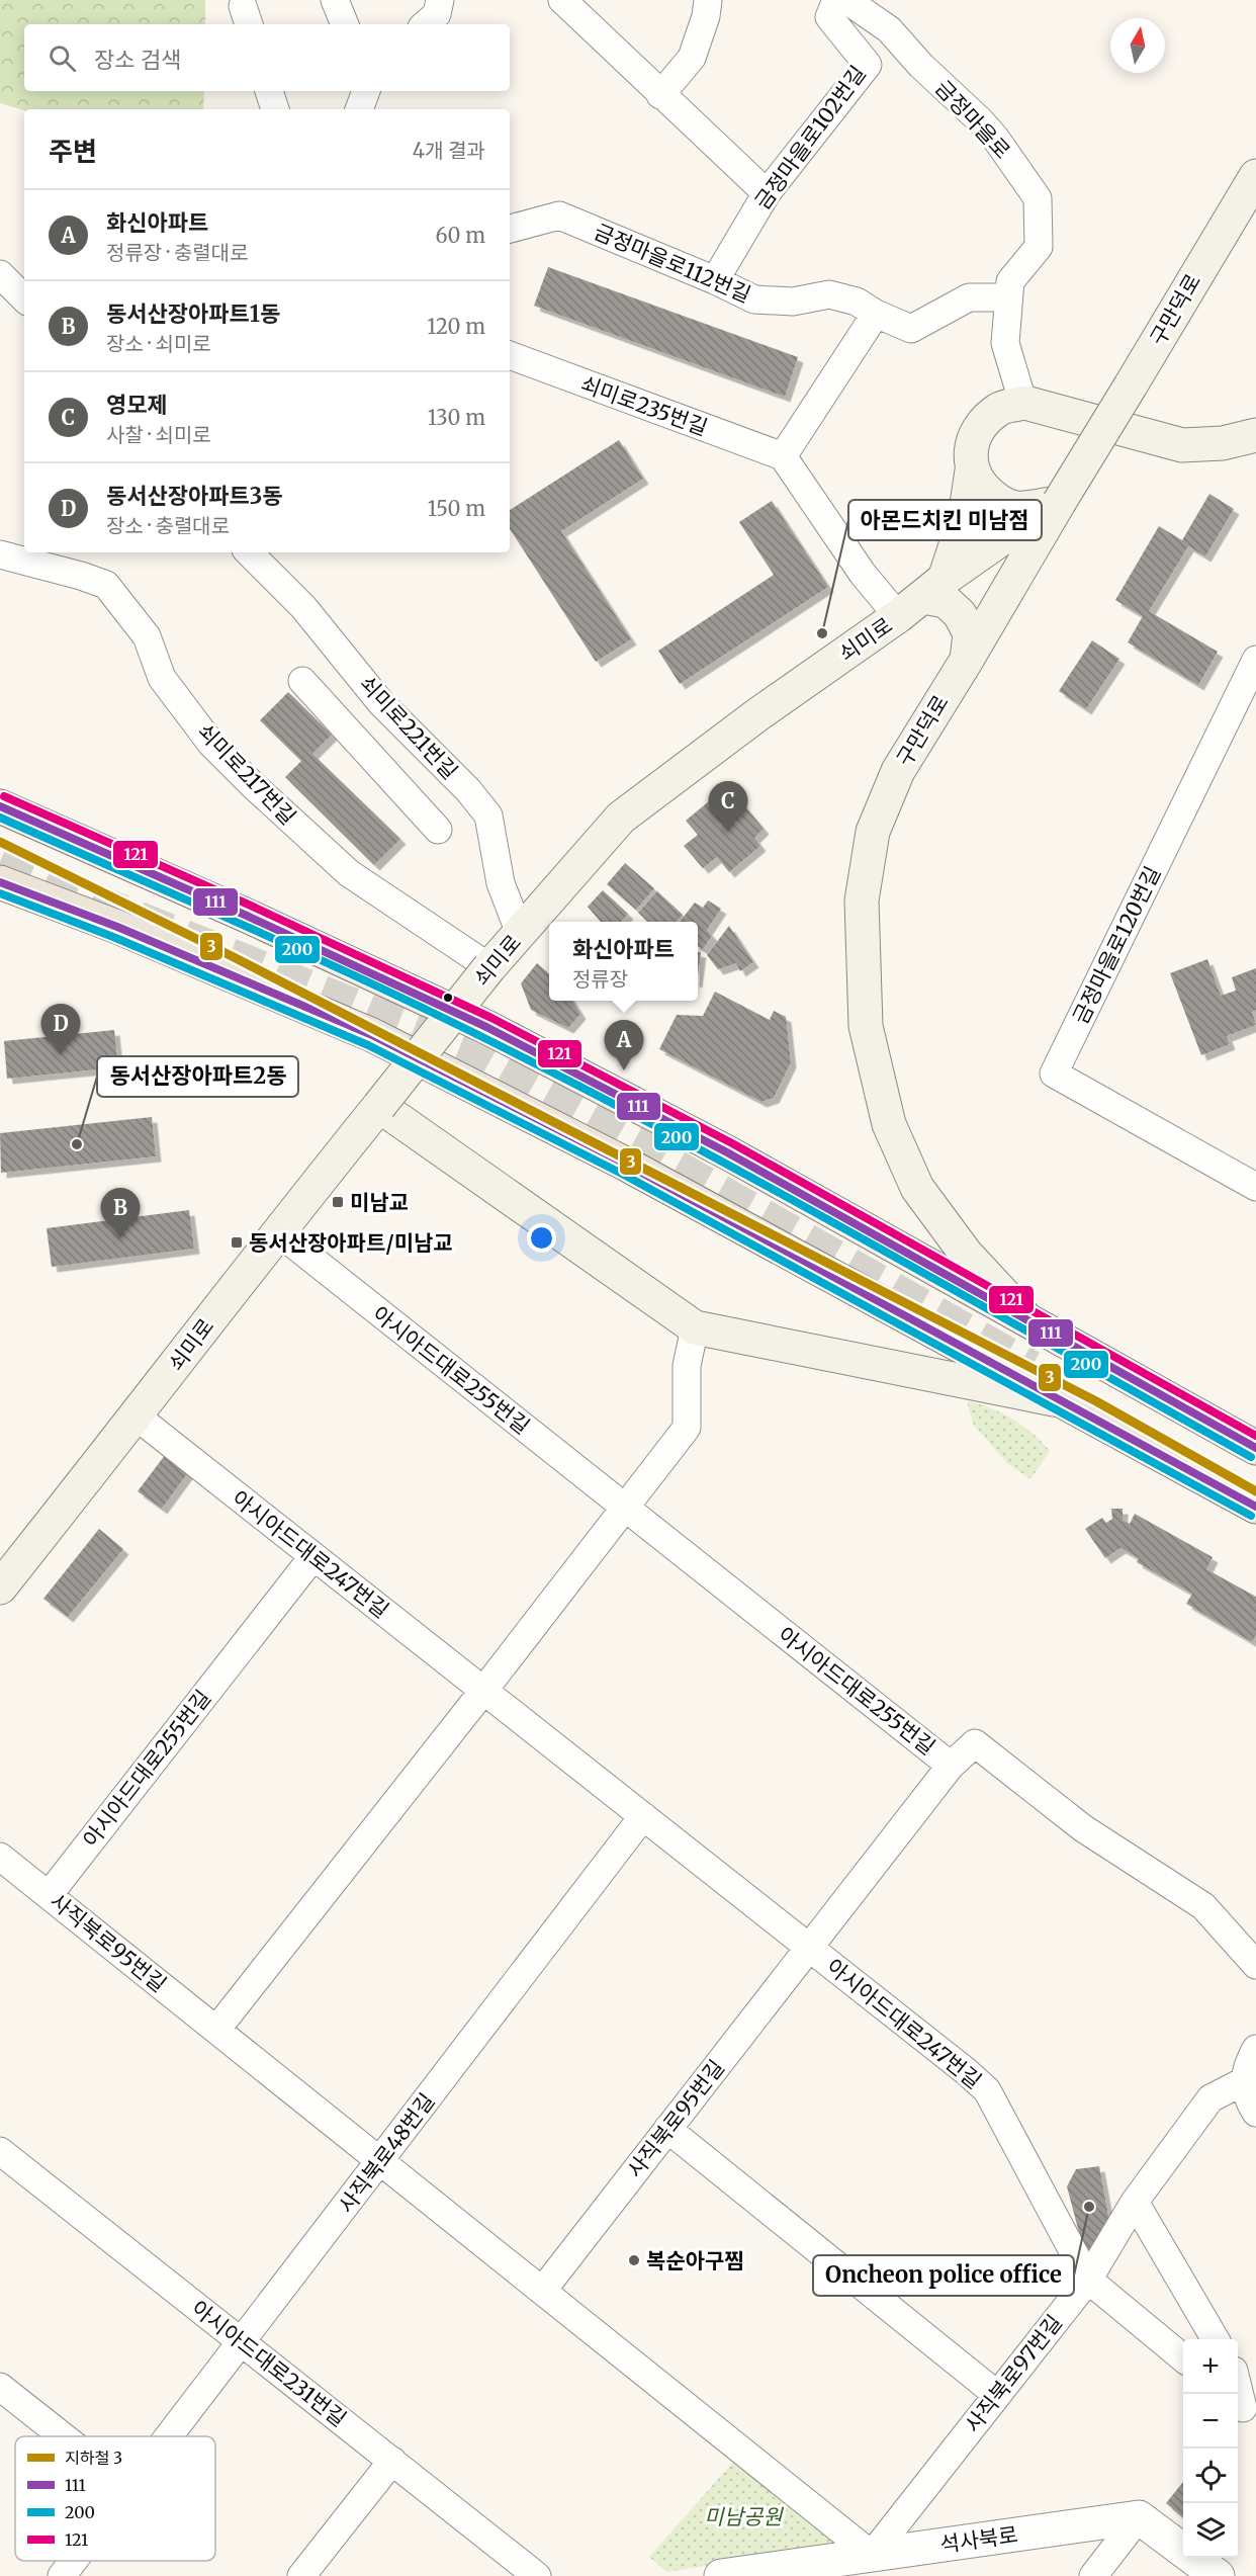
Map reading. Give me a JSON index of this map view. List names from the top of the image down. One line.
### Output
{"streets":{"main road":["구만덕로","쇠미로"],"street":["금정마을로","금정마을로102번길","금정마을로112번길","쇠미로235번길","쇠미로221번길","쇠미로217번길","금정마을로120번길","아시아드대로255번길","아시아드대로247번길","사직북로95번길","사직북로48번길","아시아드대로231번길","사직북로97번길","석사북로"]},"crossings":[["금정마을로","금정마을로112번길"],["금정마을로102번길","금정마을로112번길"],["구만덕로","쇠미로"],["쇠미로","쇠미로221번길"],["쇠미로","쇠미로217번길"],["쇠미로","아시아드대로255번길"],["쇠미로","아시아드대로247번길"],["아시아드대로255번길","아시아드대로247번길"],["아시아드대로255번길","사직북로95번길"],["아시아드대로247번길","사직북로95번길"],["아시아드대로247번길","사직북로48번길"],["아시아드대로247번길","사직북로97번길"],["사직북로95번길","사직북로48번길"],["사직북로95번길","사직북로97번길"],["사직북로95번길","석사북로"],["사직북로48번길","아시아드대로231번길"],["사직북로97번길","석사북로"]],"parks":["미남공원"],"places":{"other":["아몬드치킨 미남점","동서산장아파트2동","Oncheon police office","복순아구찜"],"transit":["미남교","동서산장아파트/미남교"]},"lines":["transit line 121","transit line 111","transit line 200","metro line 3"],"legend":["지하철 3","111","200","121"],"north":"top","page":{"search":"장소 검색","heading":["주변","4개 결과"],"list":[{"mark":"A","name":"화신아파트","note":"정류장 · 충렬대로","value":"60 m"},{"mark":"B","name":"동서산장아파트1동","note":"장소 · 쇠미로","value":"120 m"},{"mark":"C","name":"영모제","note":"사찰 · 쇠미로","value":"130 m"},{"mark":"D","name":"동서산장아파트3동","note":"장소 · 충렬대로","value":"150 m"}],"pins":["C","D","A","B"],"popup":["화신아파트","정류장"],"map_buttons":["+","−"]}}
